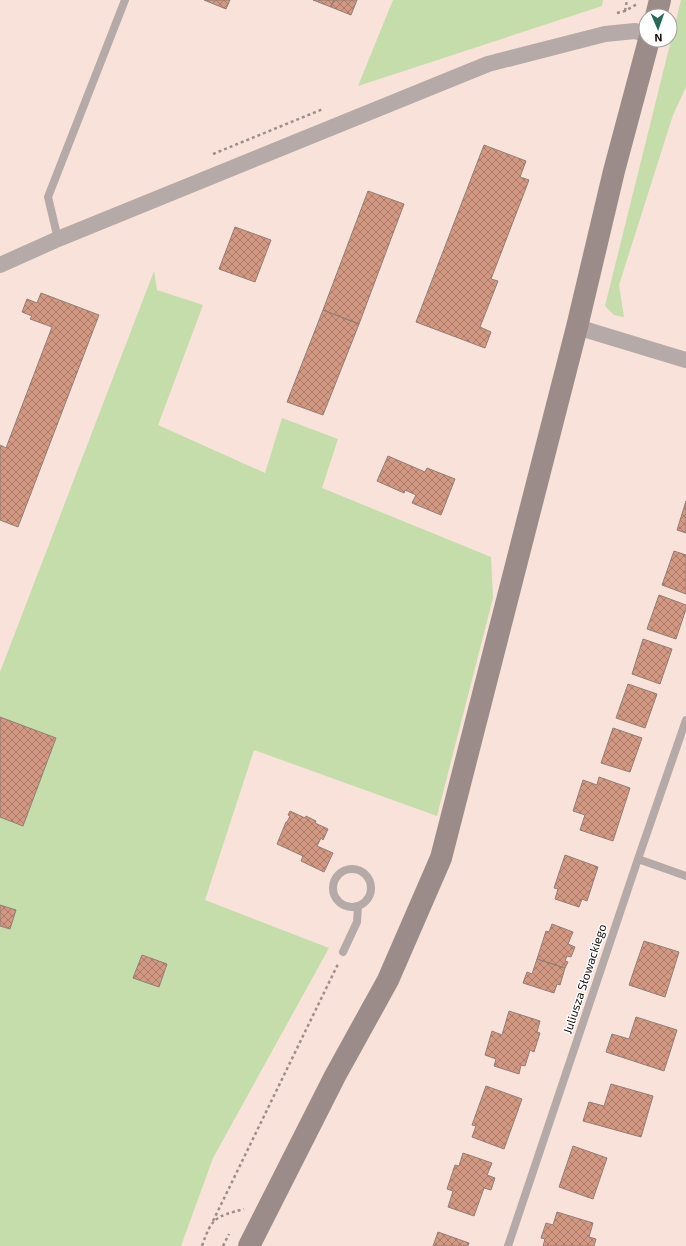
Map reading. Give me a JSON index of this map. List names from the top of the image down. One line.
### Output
{"streets":{"lane":["Juliusza Słowackiego"]},"north":"bottom"}
